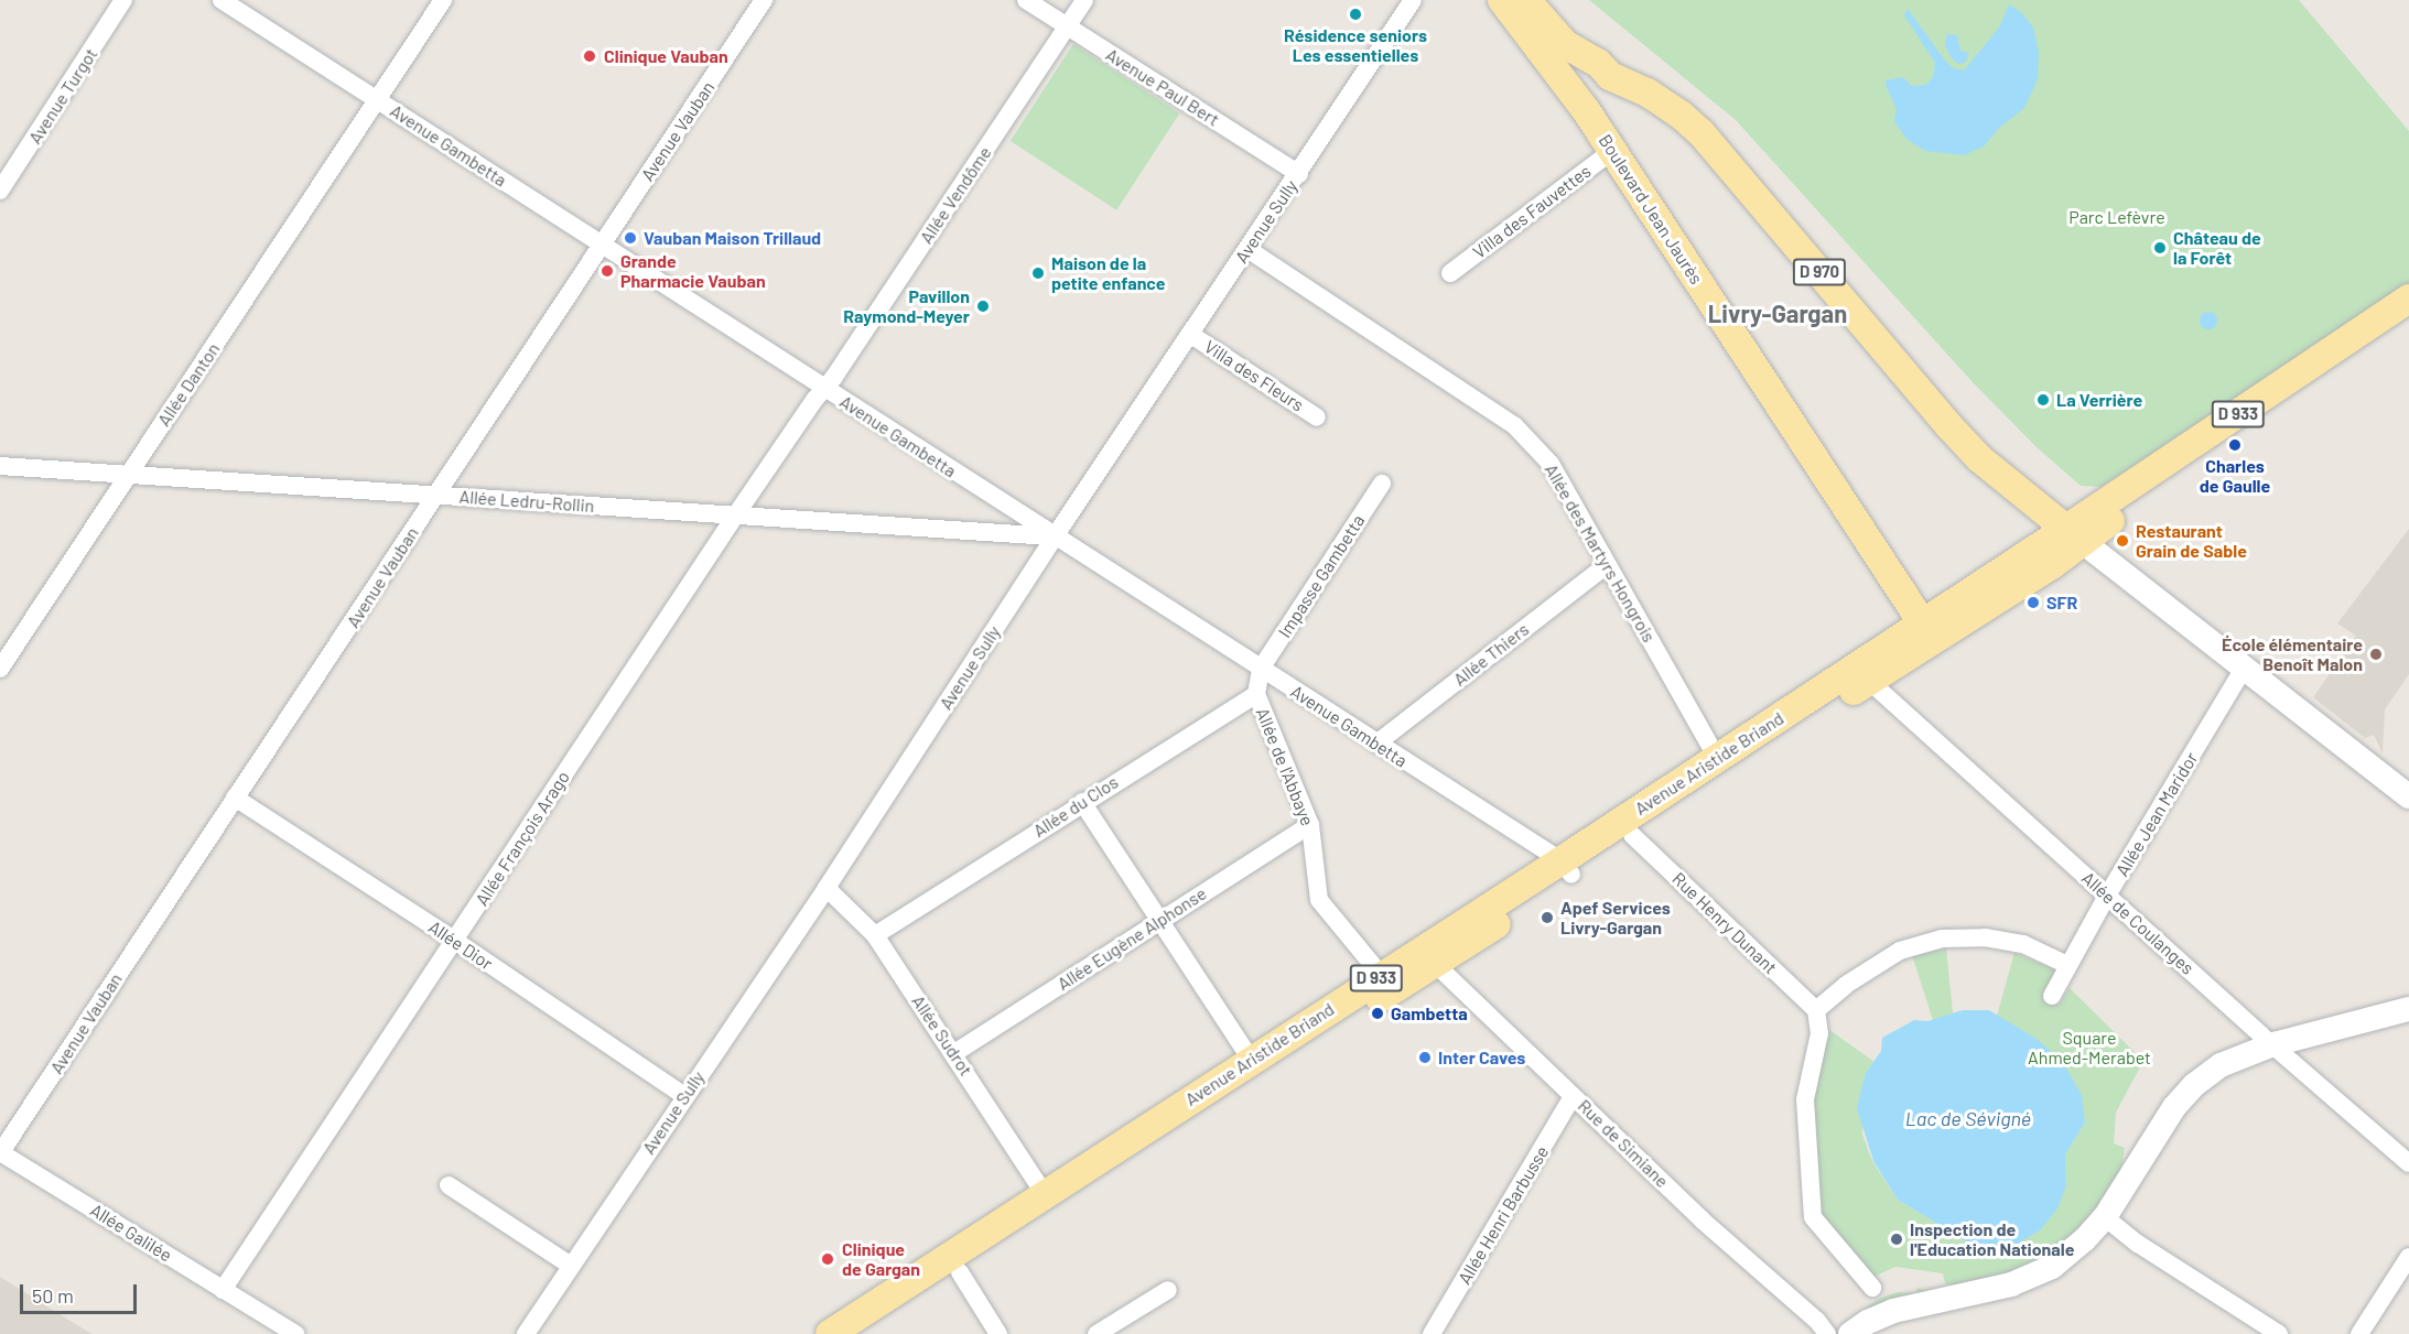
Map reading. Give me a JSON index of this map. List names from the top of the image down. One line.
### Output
{"streets":{"main road":["Boulevard Jean Jaurès","D 970","D 933","Avenue Aristide Briand"],"street":["Avenue Paul Bert","Avenue Turgot","Avenue Vauban","Avenue Gambetta","Allée Vendôme","Villa des Fauvettes","Avenue Sully","Villa des Fleurs","Allée Danton","Allée Ledru-Rollin","Allée des Martyrs Hongrois","Impasse Gambetta","Allée Thiers","Allée de l'Abbaye","Allée du Clos","Allée Jean Maridor","Allée François Arago","Rue Henry Dunant","Allée de Coulanges","Allée Eugène Alphonse","Allée Dior","Allée Sudrot","Rue de Simiane","Allée Henri Barbusse","Allée Galilée"]},"crossings":[["Avenue Paul Bert","Allée Vendôme"],["Avenue Paul Bert","Avenue Sully"],["Avenue Vauban","Avenue Gambetta"],["Avenue Vauban","Allée Ledru-Rollin"],["Avenue Vauban","Allée Dior"],["Avenue Vauban","Allée Galilée"],["Avenue Gambetta","Allée Vendôme"],["Avenue Gambetta","Avenue Sully"],["Avenue Gambetta","Allée Danton"],["Avenue Gambetta","Allée Ledru-Rollin"],["Avenue Gambetta","Impasse Gambetta"],["Avenue Gambetta","Allée Thiers"],["Avenue Gambetta","Avenue Aristide Briand"],["Avenue Gambetta","Allée François Arago"],["Allée Vendôme","Allée François Arago"],["Boulevard Jean Jaurès","Villa des Fauvettes"],["Boulevard Jean Jaurès","Avenue Aristide Briand"],["Avenue Sully","Villa des Fleurs"],["Avenue Sully","Allée Ledru-Rollin"],["Avenue Sully","Allée des Martyrs Hongrois"],["Avenue Sully","Allée Dior"],["Avenue Sully","Allée Sudrot"],["D 970","D 933"],["D 970","Avenue Aristide Briand"],["D 970","Allée Jean Maridor"],["Allée Danton","Allée Ledru-Rollin"],["D 933","Avenue Aristide Briand"],["Allée Ledru-Rollin","Allée François Arago"],["Allée des Martyrs Hongrois","Allée Thiers"],["Allée des Martyrs Hongrois","Avenue Aristide Briand"],["Avenue Aristide Briand","Allée de l'Abbaye"],["Avenue Aristide Briand","Rue Henry Dunant"],["Avenue Aristide Briand","Allée de Coulanges"],["Avenue Aristide Briand","Allée Sudrot"],["Avenue Aristide Briand","Rue de Simiane"],["Allée de l'Abbaye","Allée du Clos"],["Allée de l'Abbaye","Allée Eugène Alphonse"],["Allée du Clos","Allée Sudrot"],["Allée Jean Maridor","Allée de Coulanges"],["Allée François Arago","Allée Dior"],["Allée François Arago","Allée Galilée"],["Allée Eugène Alphonse","Allée Sudrot"],["Rue de Simiane","Allée Henri Barbusse"]],"districts":["Livry-Gargan"],"water":["Lac de Sévigné"],"parks":["Parc Lefèvre","Square Ahmed-Merabet"],"places":["Résidence seniors Les essentielles","Clinique Vauban","Vauban Maison Trillaud","Château de la Forêt","Grande Pharmacie Vauban","Maison de la petite enfance","Pavillon Raymond-Meyer","La Verrière","Charles de Gaulle","Restaurant Grain de Sable","SFR","École élémentaire Benoît Malon","Apef Services Livry-Gargan","Gambetta","Inter Caves","Inspection de l'Education Nationale","Clinique de Gargan"],"scale_bar":"50 m"}
